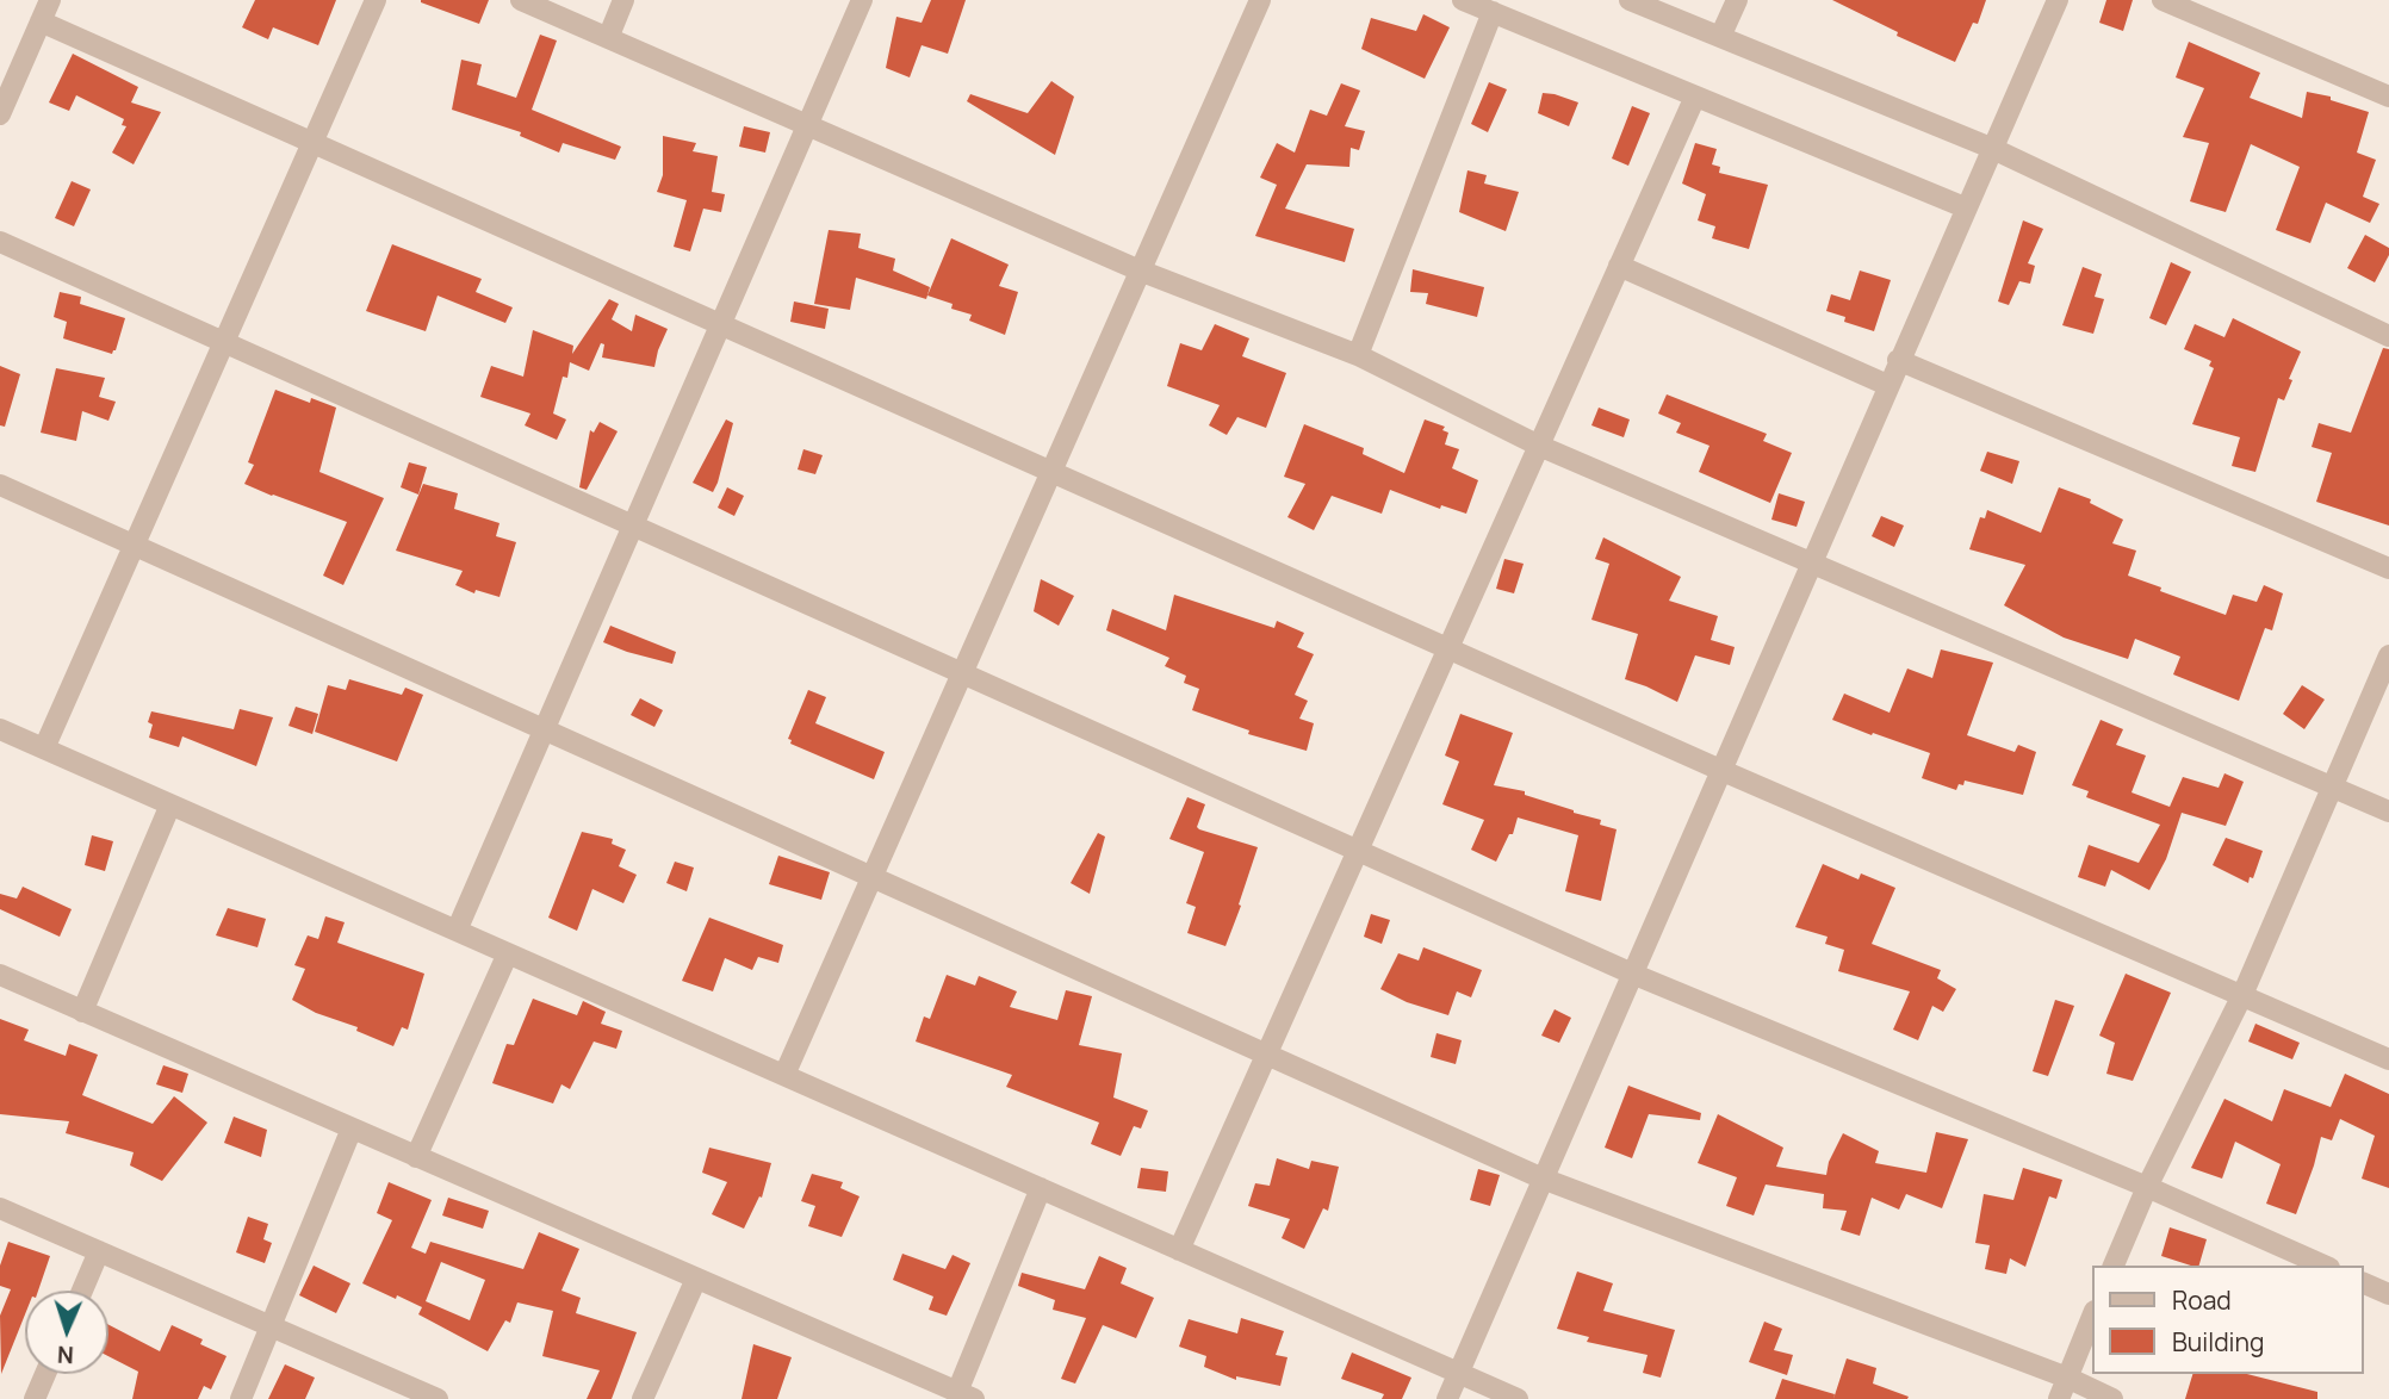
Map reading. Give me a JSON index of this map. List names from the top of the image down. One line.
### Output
{"legend":["Road","Building"],"north":"bottom"}
